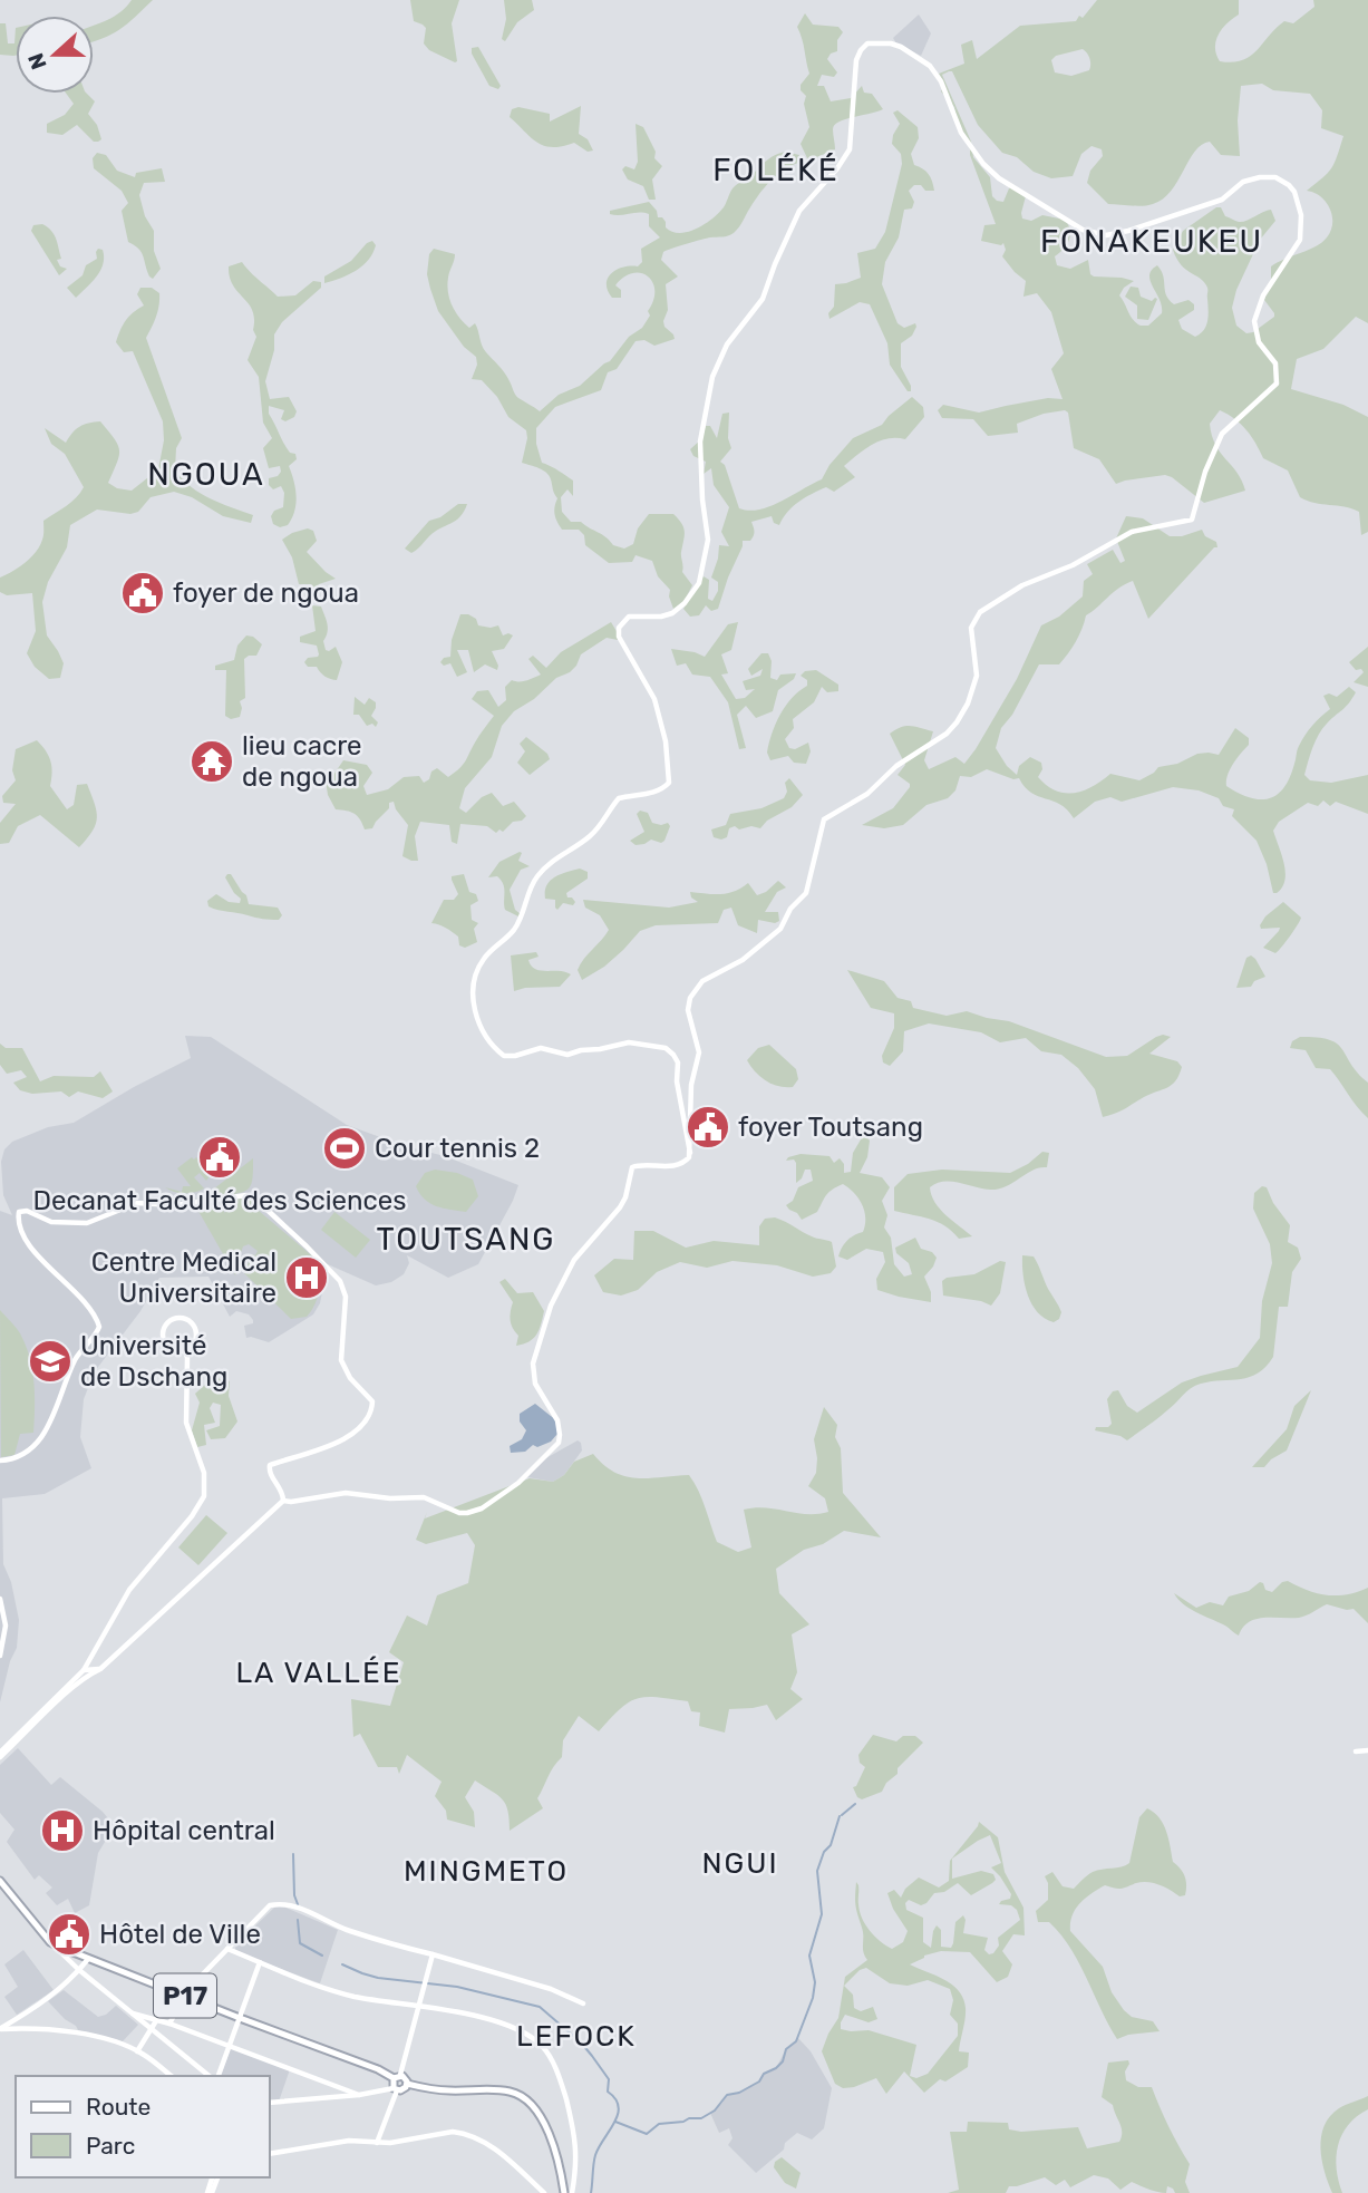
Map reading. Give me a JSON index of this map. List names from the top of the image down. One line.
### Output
{"streets":{"main road":["P17"]},"districts":["FOLÉKÉ","FONAKEUKEU","NGOUA","TOUTSANG","LA VALLÉE","NGUI","MINGMETO","LEFOCK"],"places":{"public building":["foyer de ngoua","foyer Toutsang","Decanat Faculté des Sciences","Hôtel de Ville"],"temple":["lieu cacre de ngoua"],"sports":["Cour tennis 2"],"hospital":["Centre Medical Universitaire","Hôpital central"],"school or university":["Université de Dschang"]},"legend":["Route","Parc"],"north":"left"}
